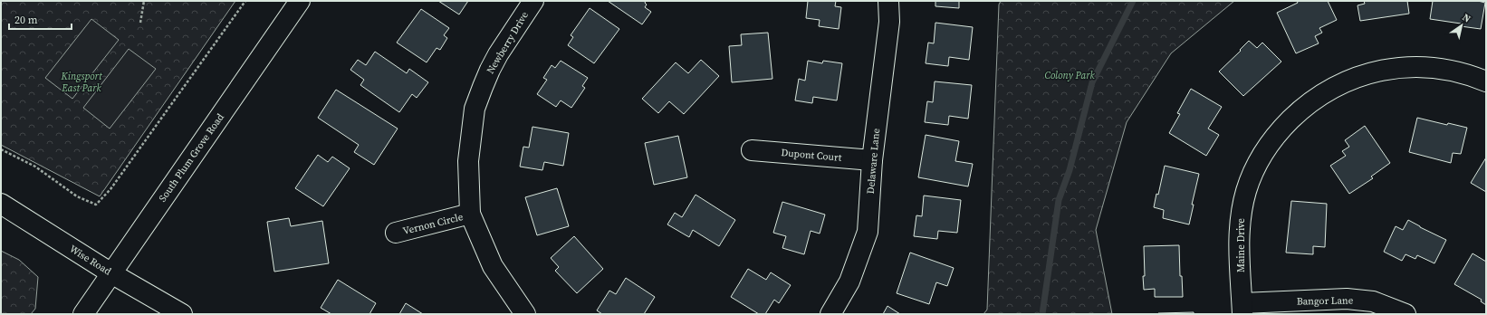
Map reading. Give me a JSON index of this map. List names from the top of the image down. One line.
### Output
{"streets":{"street":["Newberry Drive","Dupont Court","South Plum Grove Road","Delaware Lane","Vernon Circle","Maine Drive","Wise Road","Bangor Lane"]},"crossings":[["Newberry Drive","Vernon Circle"],["Dupont Court","Delaware Lane"],["South Plum Grove Road","Wise Road"],["Maine Drive","Bangor Lane"]],"parks":["Colony Park","Kingsport East Park"],"scale_bar":"20 m","north":"top right"}
